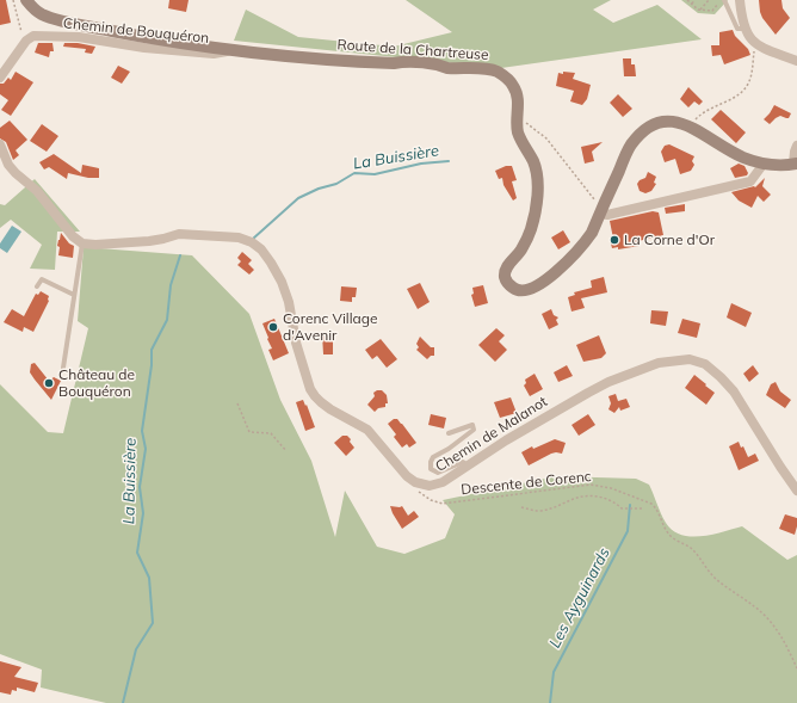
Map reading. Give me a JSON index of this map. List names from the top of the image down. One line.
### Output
{"streets":{"main road":["Route de la Chartreuse"],"street":["Chemin de Bouquéron","Chemin de Malanot"],"path":["Descente de Corenc"]},"crossings":[["Chemin de Bouquéron","Route de la Chartreuse"],["Chemin de Malanot","Descente de Corenc"]],"water":["La Buissière","Les Ayguinards"],"places":["La Corne d'Or","Corenc Village d'Avenir","Château de Bouquéron"]}
